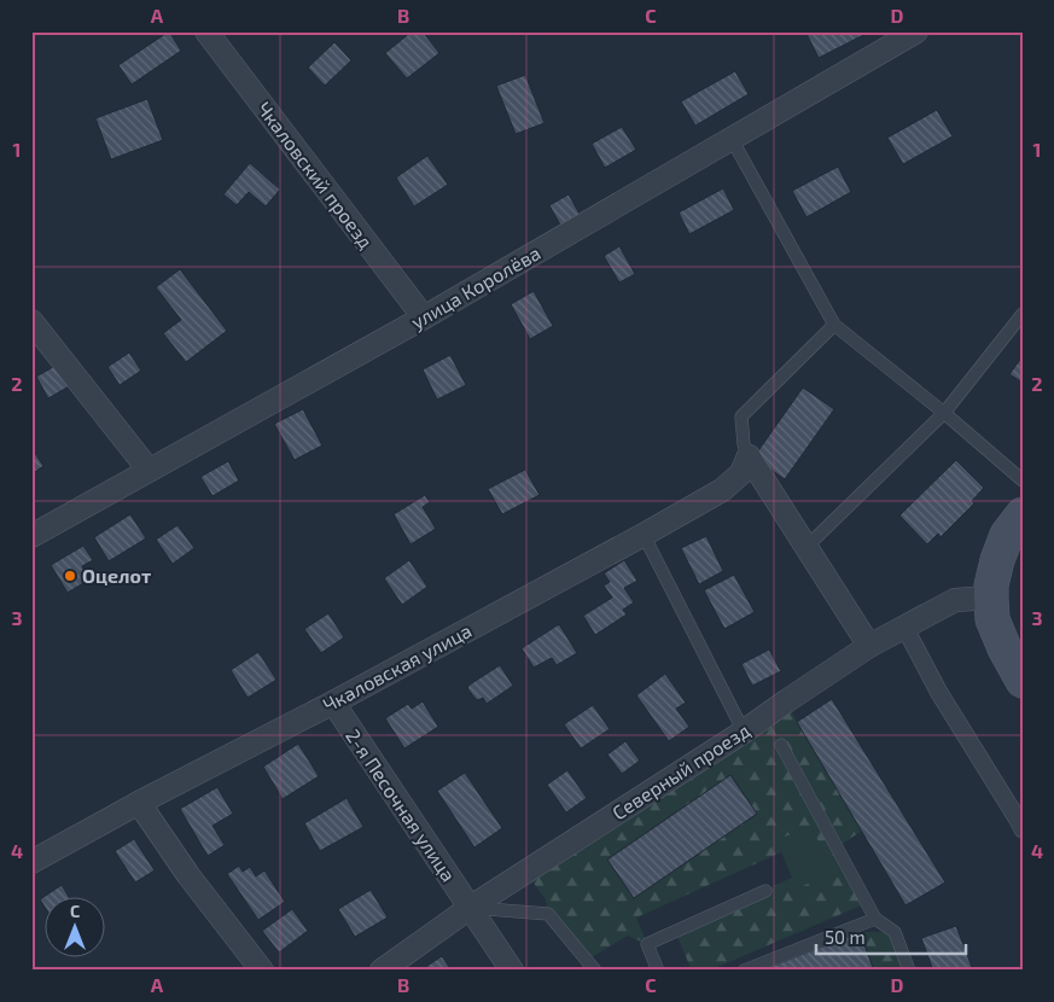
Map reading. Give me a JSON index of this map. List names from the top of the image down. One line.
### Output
{"streets":{"street":["Чкаловский проезд","улица Королёва","Чкаловская улица","Северный проезд","2-я Песочная улица"]},"crossings":[["Чкаловский проезд","улица Королёва"],["Чкаловская улица","2-я Песочная улица"],["Северный проезд","2-я Песочная улица"]],"places":["Оцелот"],"scale_bar":"50 m","north":"top","grid":{"columns":["A","B","C","D"],"rows":["1","2","3","4"]}}
